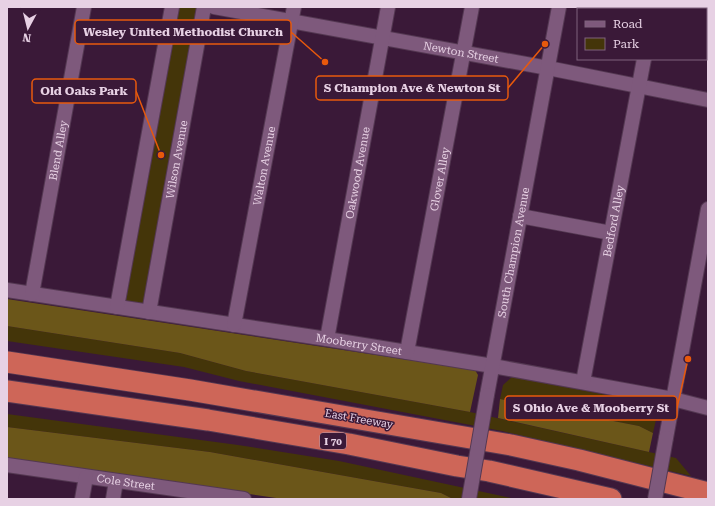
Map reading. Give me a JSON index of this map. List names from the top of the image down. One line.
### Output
{"streets":{"highway":["East Freeway","I 70"],"street":["Newton Street","Blend Alley","Wilson Avenue","Walton Avenue","Oakwood Avenue","Glover Alley","Bedford Alley","South Champion Avenue","Mooberry Street","Cole Street"]},"crossings":[["Newton Street","Walton Avenue"],["Newton Street","Oakwood Avenue"],["Newton Street","Glover Alley"],["Newton Street","Bedford Alley"],["Newton Street","South Champion Avenue"],["Blend Alley","Mooberry Street"],["Wilson Avenue","Mooberry Street"],["Walton Avenue","Mooberry Street"],["Oakwood Avenue","Mooberry Street"],["Glover Alley","Mooberry Street"],["Bedford Alley","Mooberry Street"],["South Champion Avenue","Mooberry Street"]],"places":["S Champion Ave & Newton St","Wesley United Methodist Church","Old Oaks Park","S Ohio Ave & Mooberry St"],"legend":["Road","Park"],"north":"bottom"}
